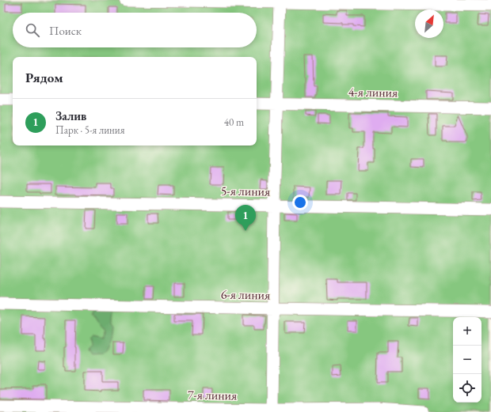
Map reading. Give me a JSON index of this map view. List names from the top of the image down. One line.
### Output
{"streets":{"street":["4-я линия","5-я линия","6-я линия","7-я линия"]},"north":"top right","page":{"search":"Поиск","heading":"Рядом","list":[{"mark":"1","name":"Залив","note":"Парк · 5-я линия","value":"40 m"}],"pins":"1","map_buttons":["+","−"]}}
